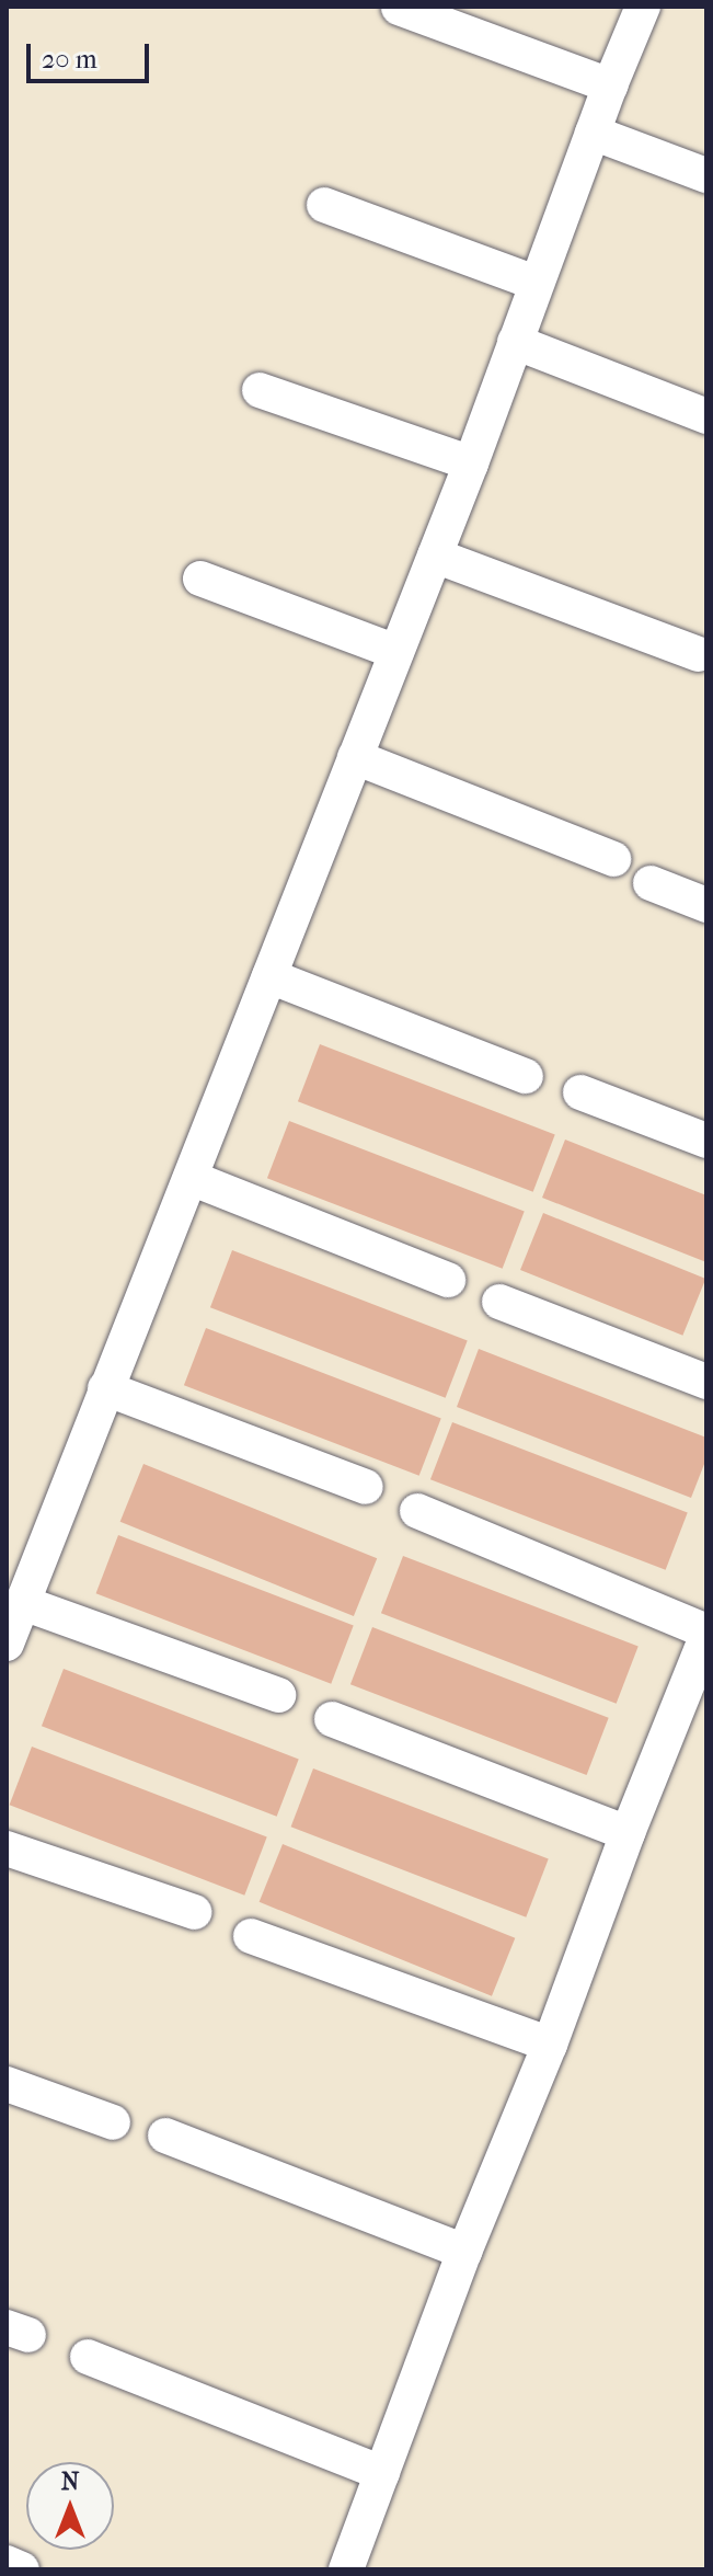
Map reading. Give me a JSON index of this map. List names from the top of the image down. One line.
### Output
{"scale_bar":"20 m","north":"top"}
